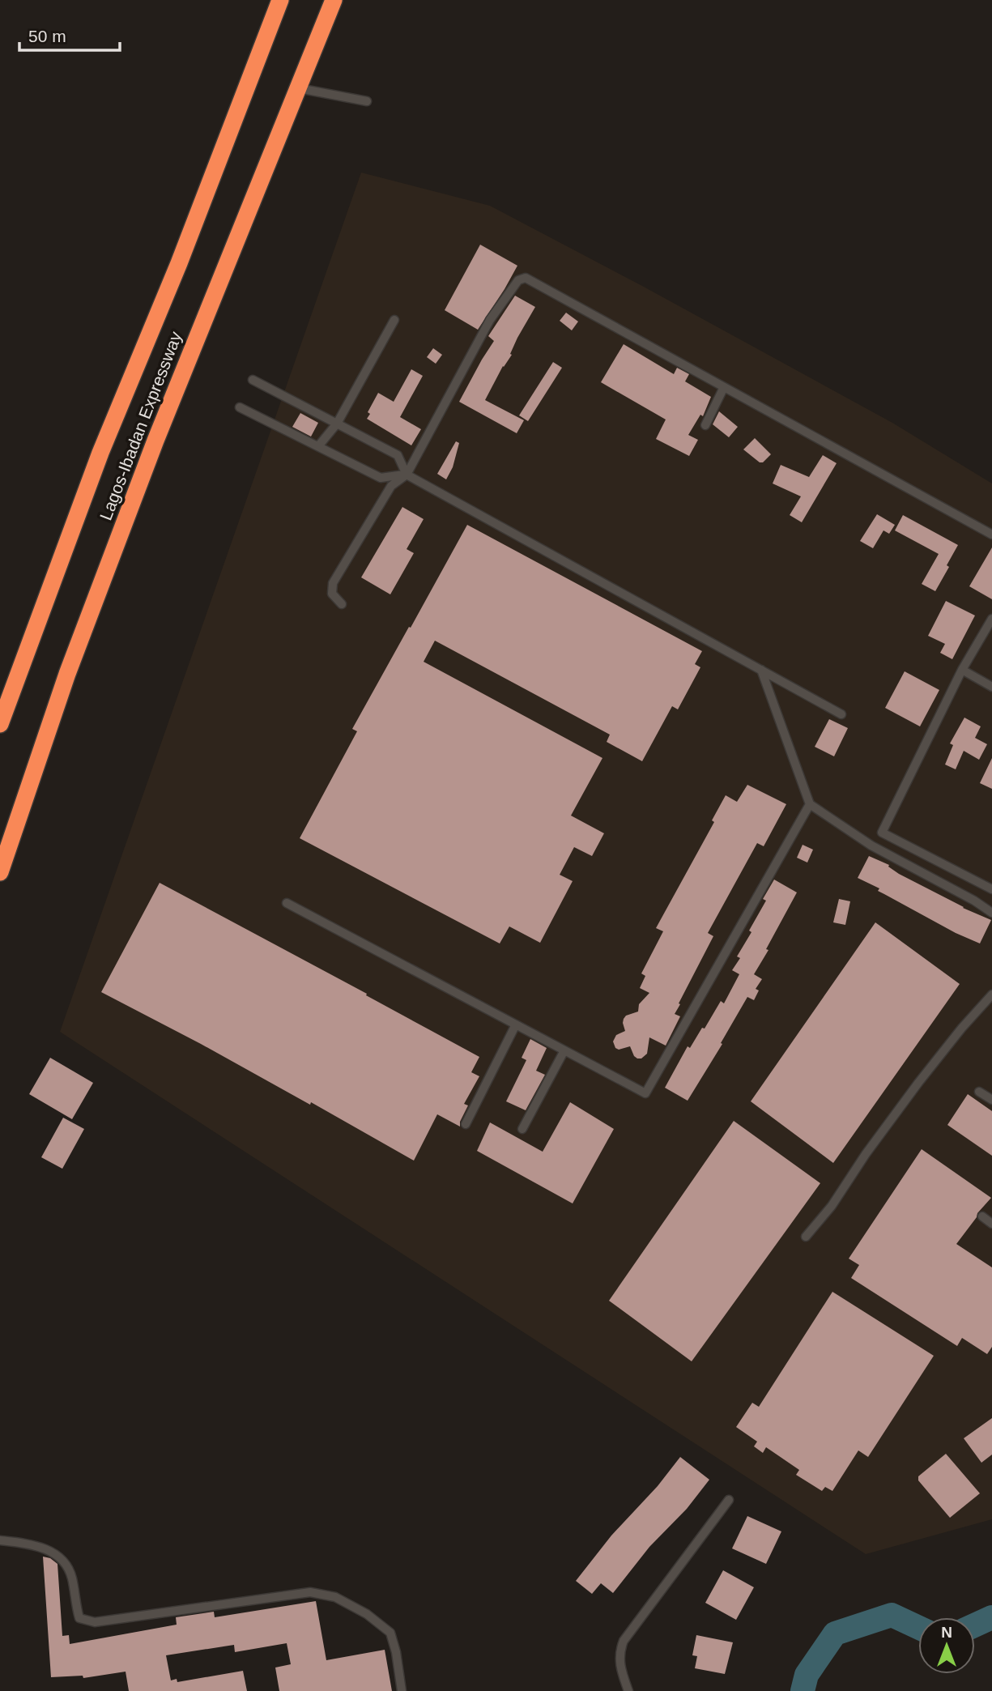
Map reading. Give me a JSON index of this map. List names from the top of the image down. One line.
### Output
{"streets":{"highway":["Lagos-Ibadan Expressway"]},"scale_bar":"50 m","north":"top"}
